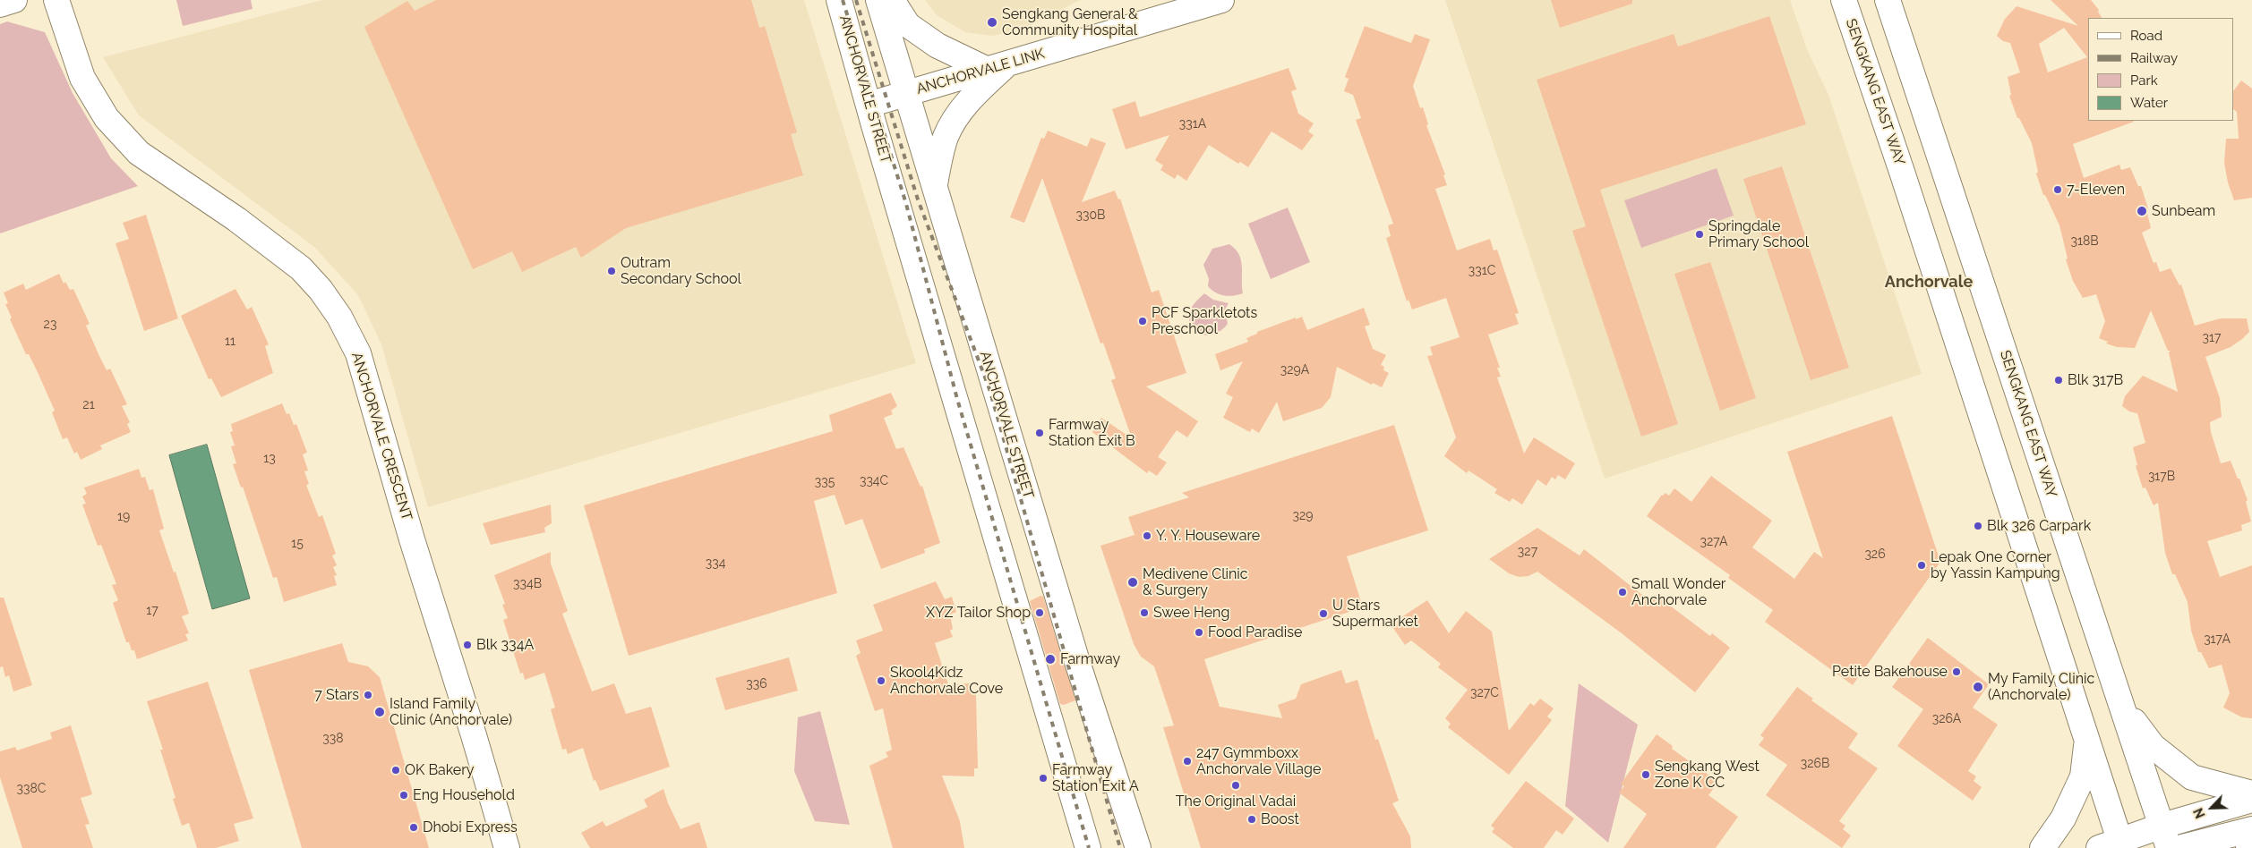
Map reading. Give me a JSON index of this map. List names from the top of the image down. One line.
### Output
{"streets":{"street":["ANCHORVALE LINK","ANCHORVALE STREET","SENGKANG EAST WAY","ANCHORVALE CRESCENT"]},"crossings":[["ANCHORVALE LINK","ANCHORVALE STREET"]],"districts":["Anchorvale"],"places":["Sengkang General & Community Hospital","7-Eleven","Sunbeam","Springdale Primary School","Outram Secondary School","PCF Sparkletots Preschool","Blk 317B","Farmway Station Exit B","Blk 326 Carpark","Y. Y. Houseware","Lepak One Corner by Yassin Kampung","Medivene Clinic & Surgery","Small Wonder Anchorvale","XYZ Tailor Shop","Swee Heng","U Stars Supermarket","Food Paradise","Blk 334A","Farmway","Petite Bakehouse","Skool4Kidz Anchorvale Cove","My Family Clinic (Anchorvale)","7 Stars","Island Family Clinic (Anchorvale)","247 Gymmboxx Anchorvale Village","OK Bakery","Sengkang West Zone K CC","Farmway Station Exit A","The Original Vadai","Eng Household","Boost","Dhobi Express"],"house_numbers":["331A","330B","318B","331C","23","317","11","329A","21","13","317B","334C","335","329","19","327A","15","327","326","334","334B","17","317A","336","327C","326A","338","326B","338C"],"legend":["Road","Railway","Park","Water"],"north":"bottom left"}
